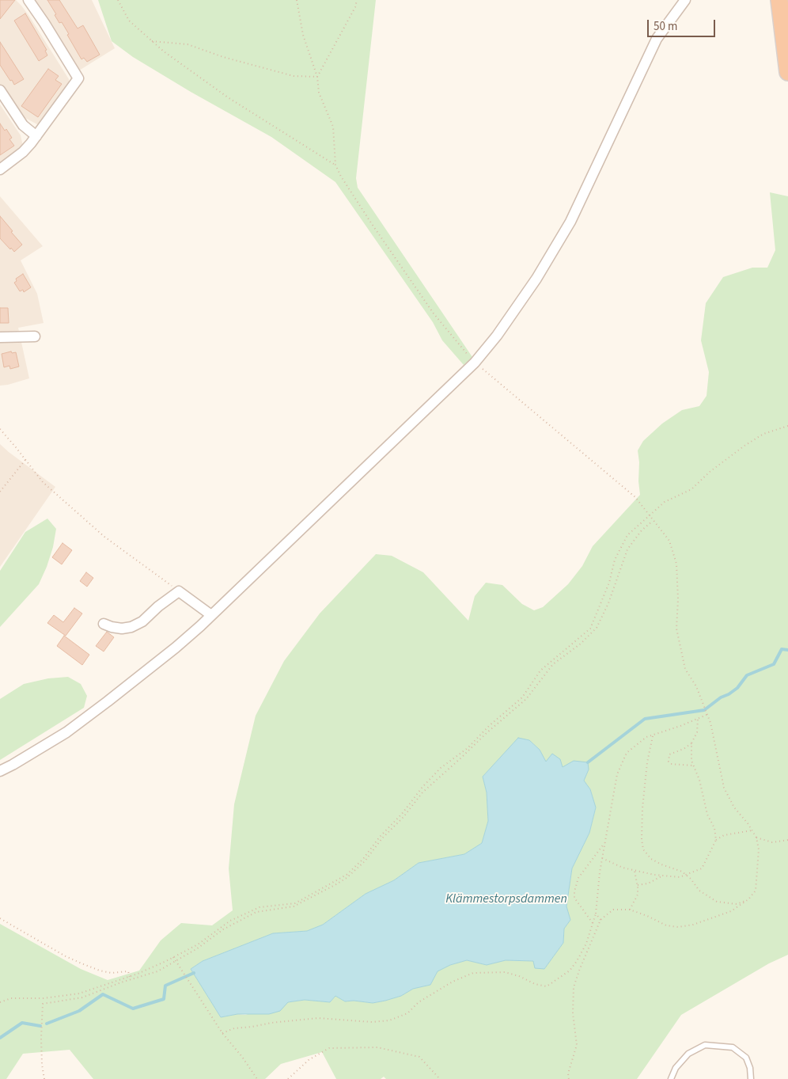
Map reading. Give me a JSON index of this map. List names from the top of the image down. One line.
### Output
{"water":["Klämmestorpsdammen"],"scale_bar":"50 m"}
